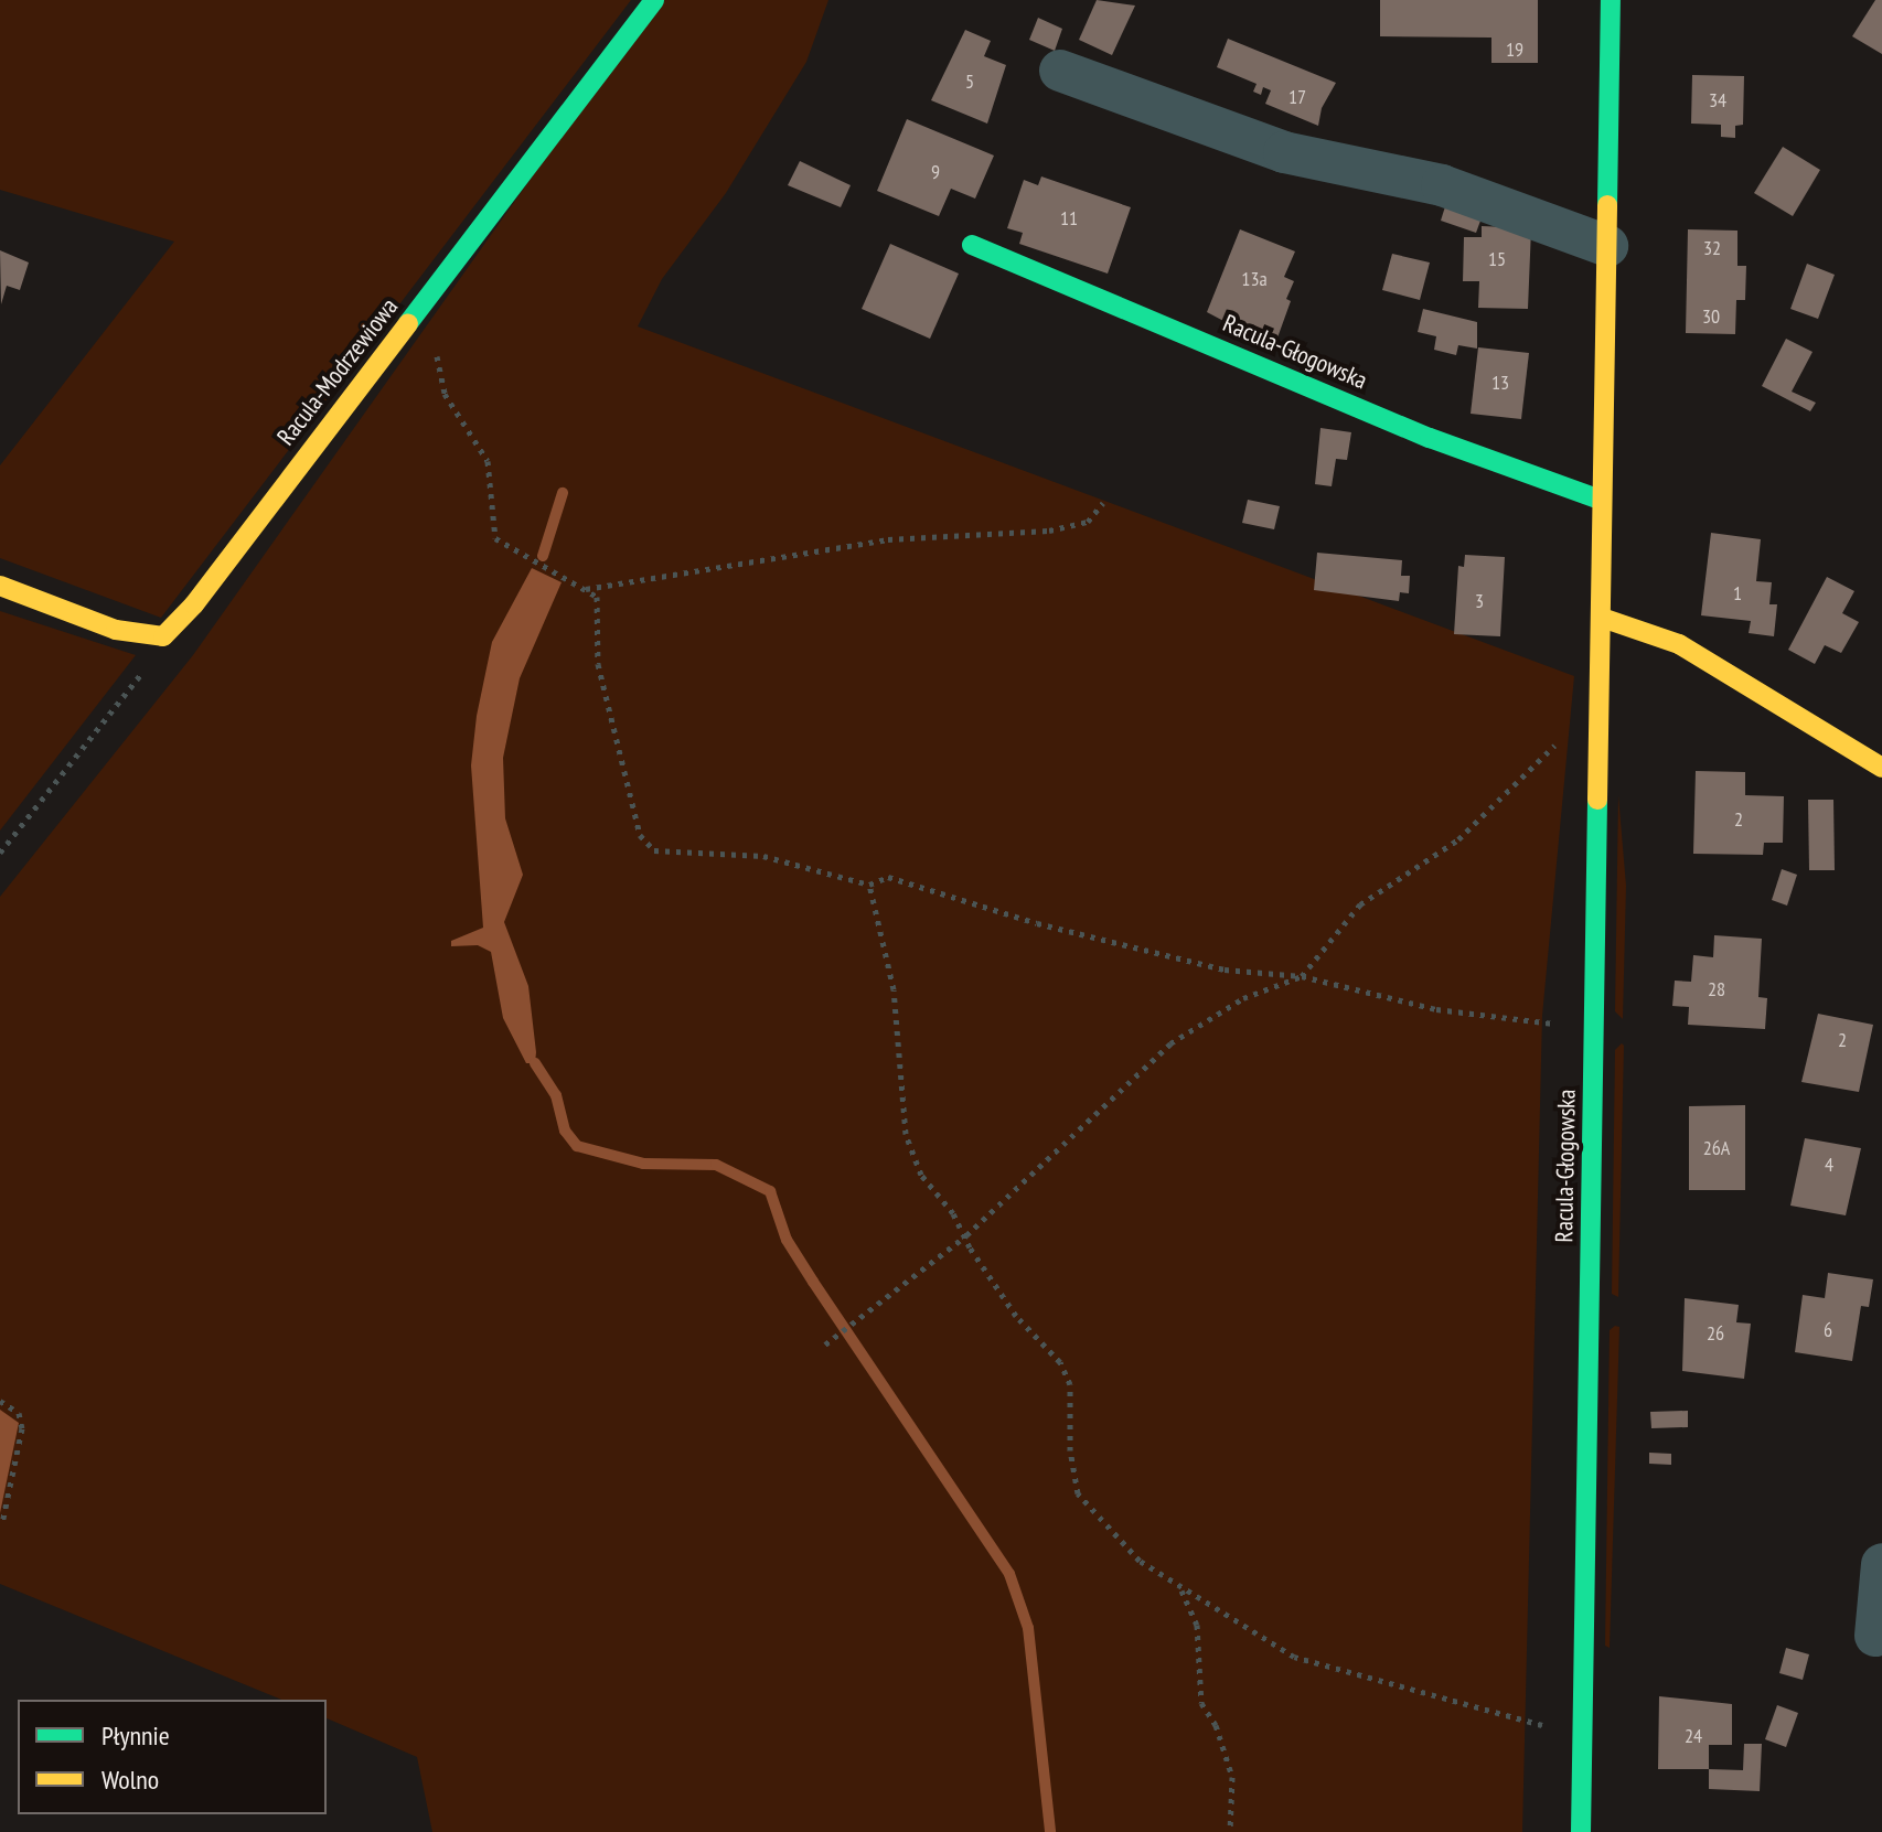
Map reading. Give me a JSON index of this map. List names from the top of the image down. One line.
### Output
{"streets":{"street":["Racula-Głogowska","Racula-Modrzewiowa"]},"house_numbers":["19","5","17","34","9","11","32","15","13a","30","13","1","3","2","28","2","26A","4","6","26","24"],"legend":["Płynnie","Wolno"]}
